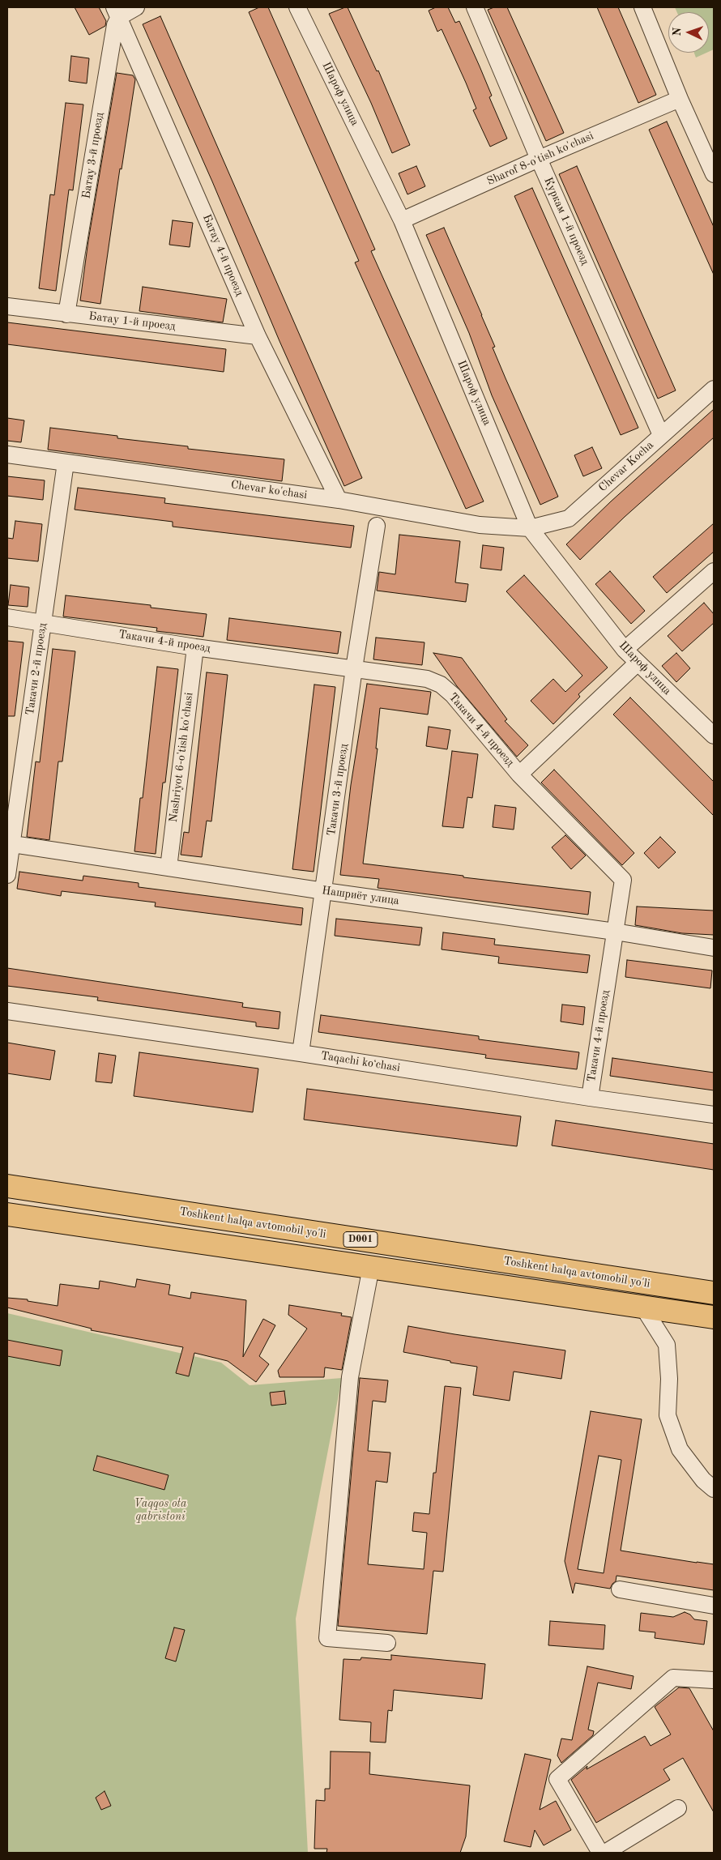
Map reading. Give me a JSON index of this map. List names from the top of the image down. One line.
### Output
{"streets":{"highway":["Toshkent halqa avtomobil yo'li","D001"],"street":["Шароф улица","Батау 3-й проезд","Sharof 8-o'tish ko'chasi","Куркам 1-й проезд","Батау 4-й проезд","Батау 1-й проезд","Chevar Kocha","Chevar ko'chasi","Такачи 4-й проезд","Такачи 2-й проезд","Nashriyot 6-o'tish ko'chasi","Такачи 3-й проезд","Нашриёт улица","Taqachi koʻchasi"]},"crossings":[["Шароф улица","Sharof 8-o'tish ko'chasi"],["Шароф улица","Chevar Kocha"],["Шароф улица","Chevar ko'chasi"],["Батау 3-й проезд","Батау 4-й проезд"],["Батау 3-й проезд","Батау 1-й проезд"],["Sharof 8-o'tish ko'chasi","Куркам 1-й проезд"],["Куркам 1-й проезд","Chevar Kocha"],["Батау 4-й проезд","Батау 1-й проезд"],["Батау 4-й проезд","Chevar ko'chasi"],["Chevar Kocha","Chevar ko'chasi"],["Chevar ko'chasi","Такачи 2-й проезд"],["Такачи 4-й проезд","Такачи 2-й проезд"],["Такачи 4-й проезд","Nashriyot 6-o'tish ko'chasi"],["Такачи 4-й проезд","Такачи 3-й проезд"],["Такачи 4-й проезд","Нашриёт улица"],["Такачи 4-й проезд","Taqachi koʻchasi"],["Такачи 2-й проезд","Нашриёт улица"],["Nashriyot 6-o'tish ko'chasi","Нашриёт улица"],["Такачи 3-й проезд","Нашриёт улица"],["Такачи 3-й проезд","Taqachi koʻchasi"]],"parks":["Vaqqos ota qabristoni"],"north":"left"}
